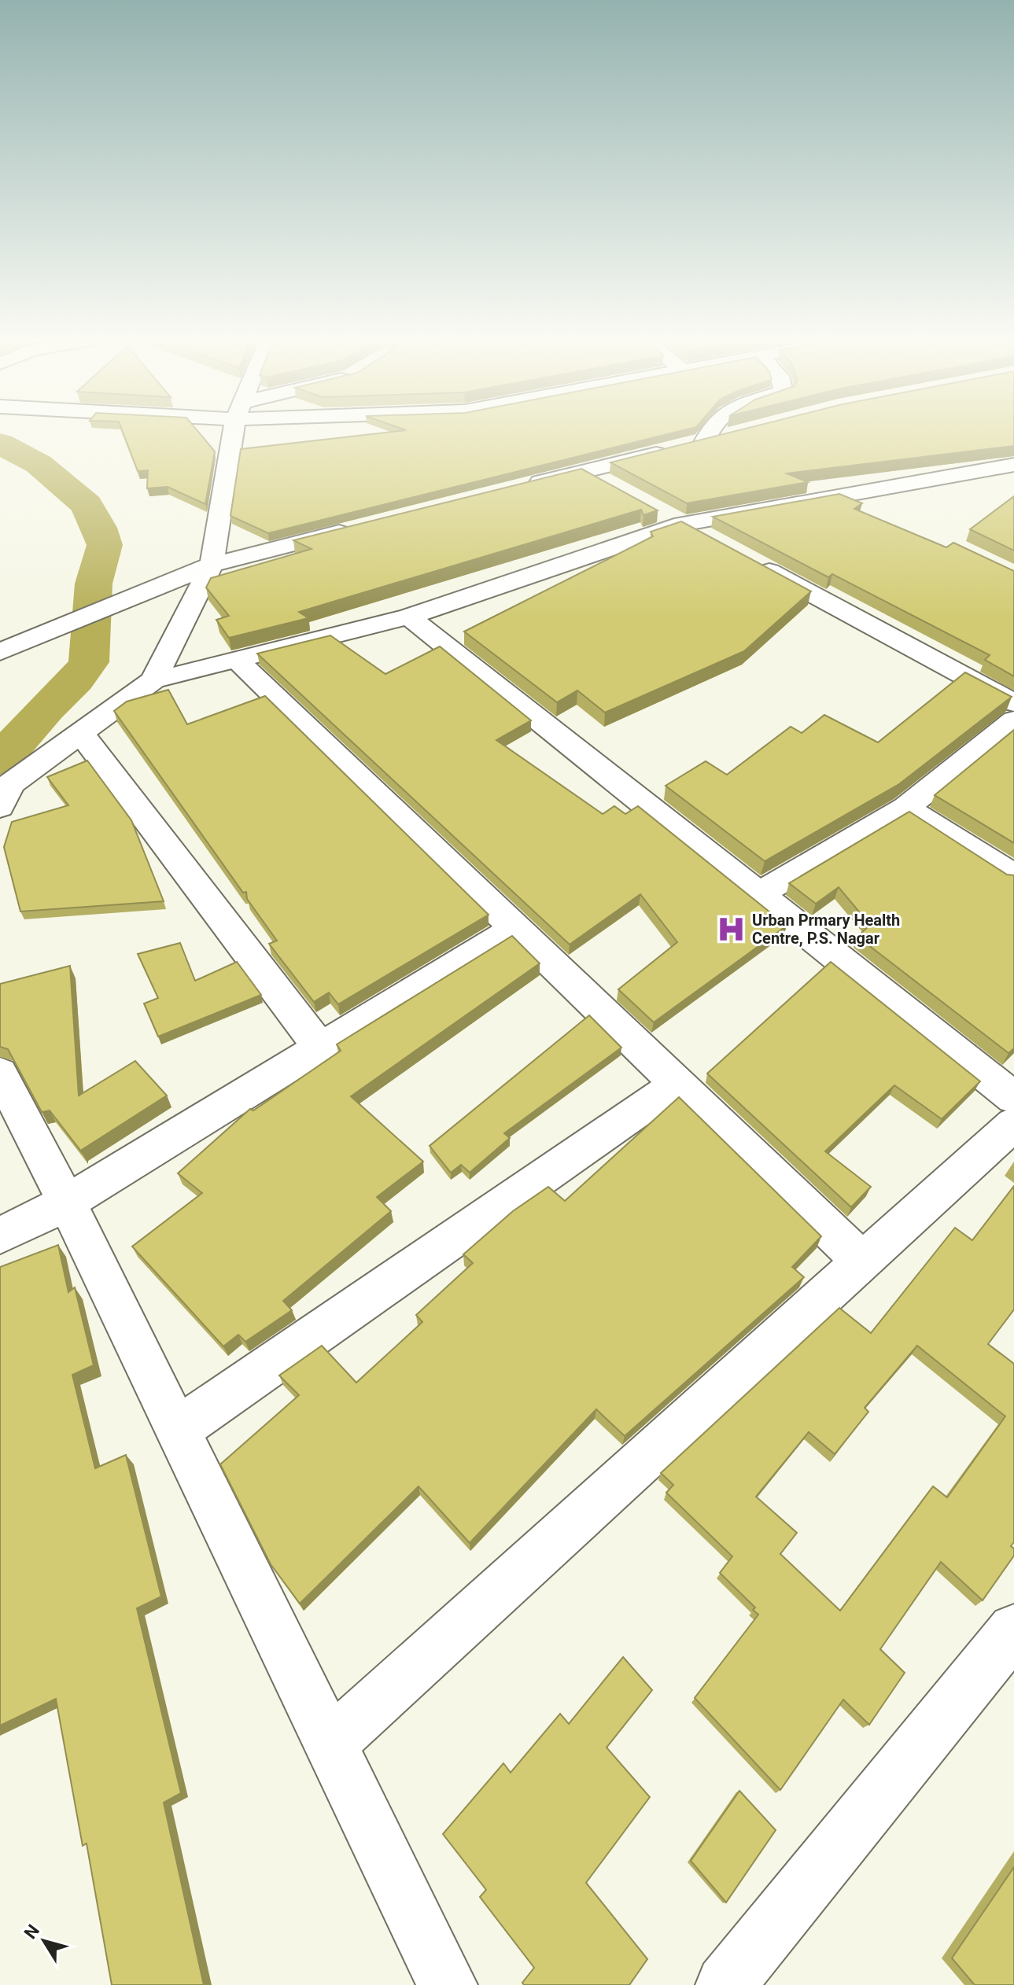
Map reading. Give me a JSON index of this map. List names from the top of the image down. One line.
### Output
{"places":{"hospital":["Urban Prmary Health Centre, P.S. Nagar"]},"north":"top left"}
